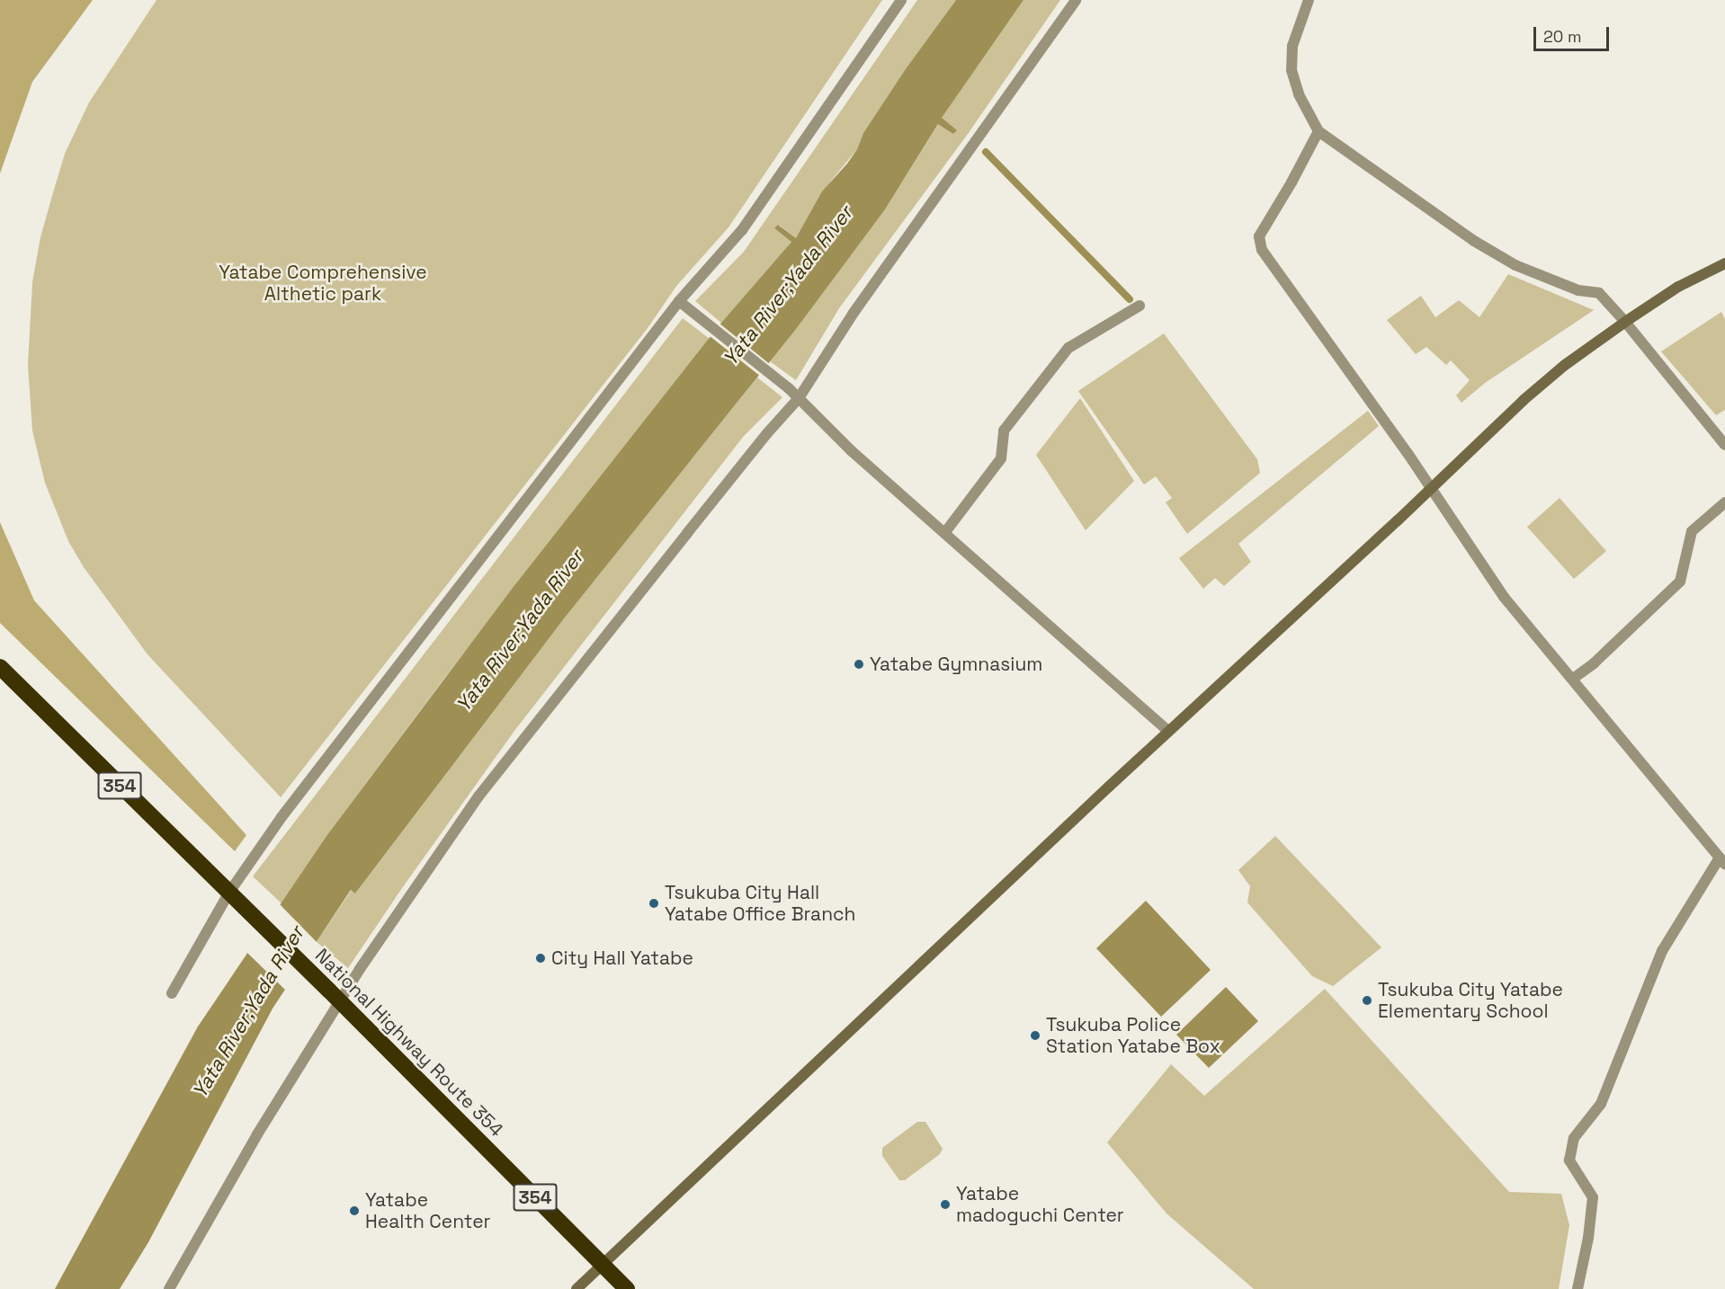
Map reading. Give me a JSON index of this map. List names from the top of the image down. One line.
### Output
{"streets":{"highway":["354","National Highway Route 354"]},"water":["Yata River;Yada River"],"parks":["Yatabe Comprehensive Althetic park"],"places":["Yatabe Gymnasium","Tsukuba City Hall Yatabe Office Branch","City Hall Yatabe","Tsukuba City Yatabe Elementary School","Tsukuba Police Station Yatabe Box","Yatabe madoguchi Center","Yatabe Health Center"],"scale_bar":"20 m"}
